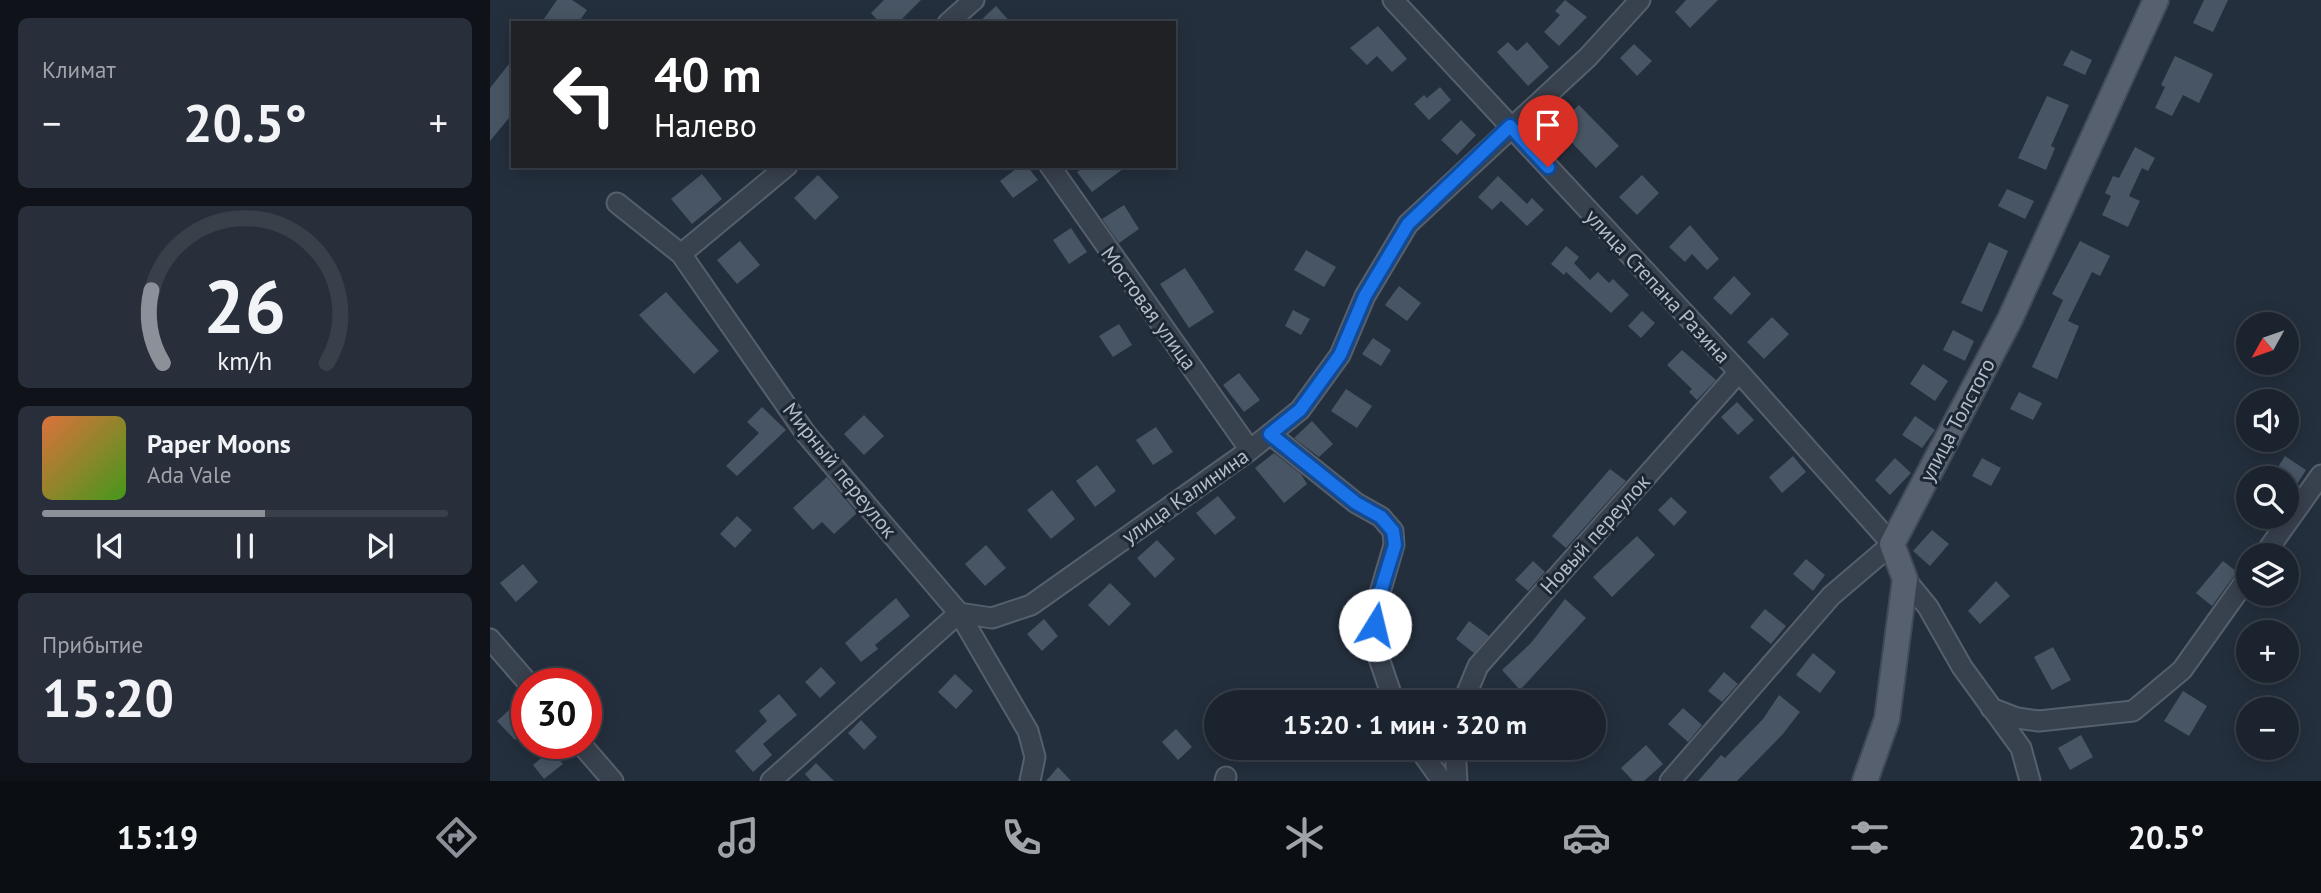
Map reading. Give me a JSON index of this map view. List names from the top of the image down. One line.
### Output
{"streets":{"main road":["улица Толстого"],"street":["улица Степана Разина","Мостовая улица","Мирный переулок","улица Калинина","Новый переулок"]},"crossings":[["улица Степана Разина","улица Толстого"],["улица Степана Разина","улица Калинина"],["улица Степана Разина","Новый переулок"],["Мостовая улица","улица Калинина"],["Мирный переулок","улица Калинина"]],"north":"bottom left","page":{"tile":["Климат",["Прибытие","15:20"]],"turn":["40 m","Налево"],"heat":["−","20.5°","+"],"map_buttons":["+","−"],"song":["Paper Moons","Ada Vale"],"limit":"30","trip":"15:20 · 1 мин · 320 m","tabs":["15:19","20.5°"],"gauge":["26","km/h"]}}
